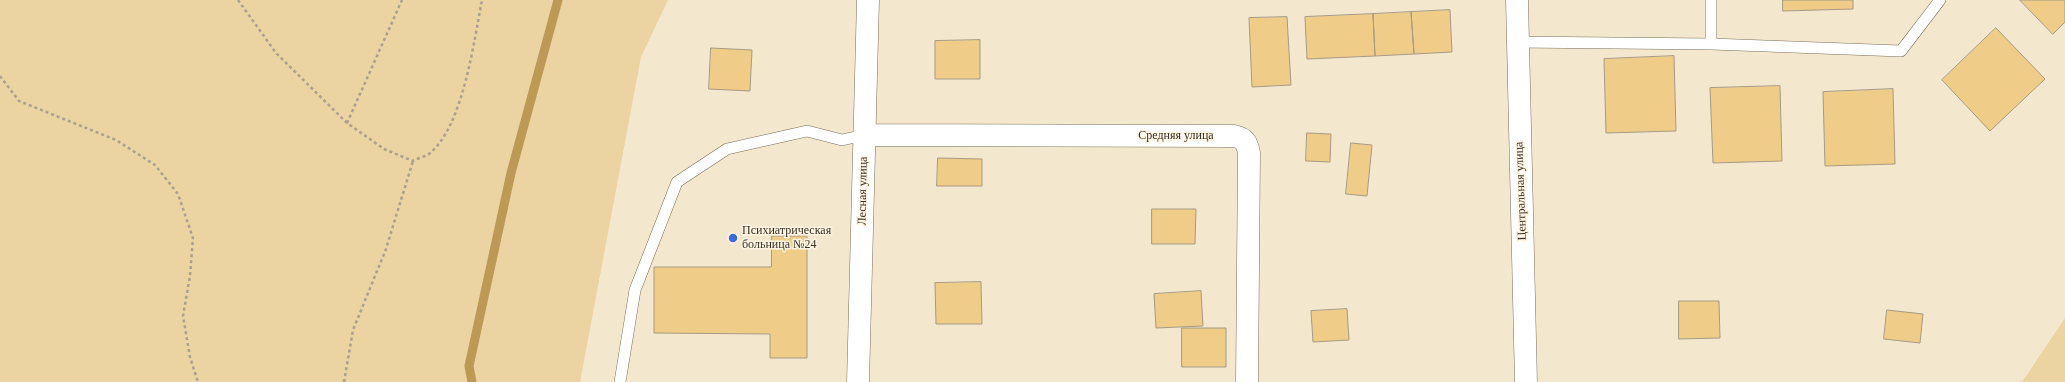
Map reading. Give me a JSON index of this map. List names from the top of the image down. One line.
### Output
{"streets":{"street":["Средняя улица","Лесная улица","Центральная улица"]},"crossings":[["Средняя улица","Лесная улица"]],"places":["Психиатрическая больница №24"]}
